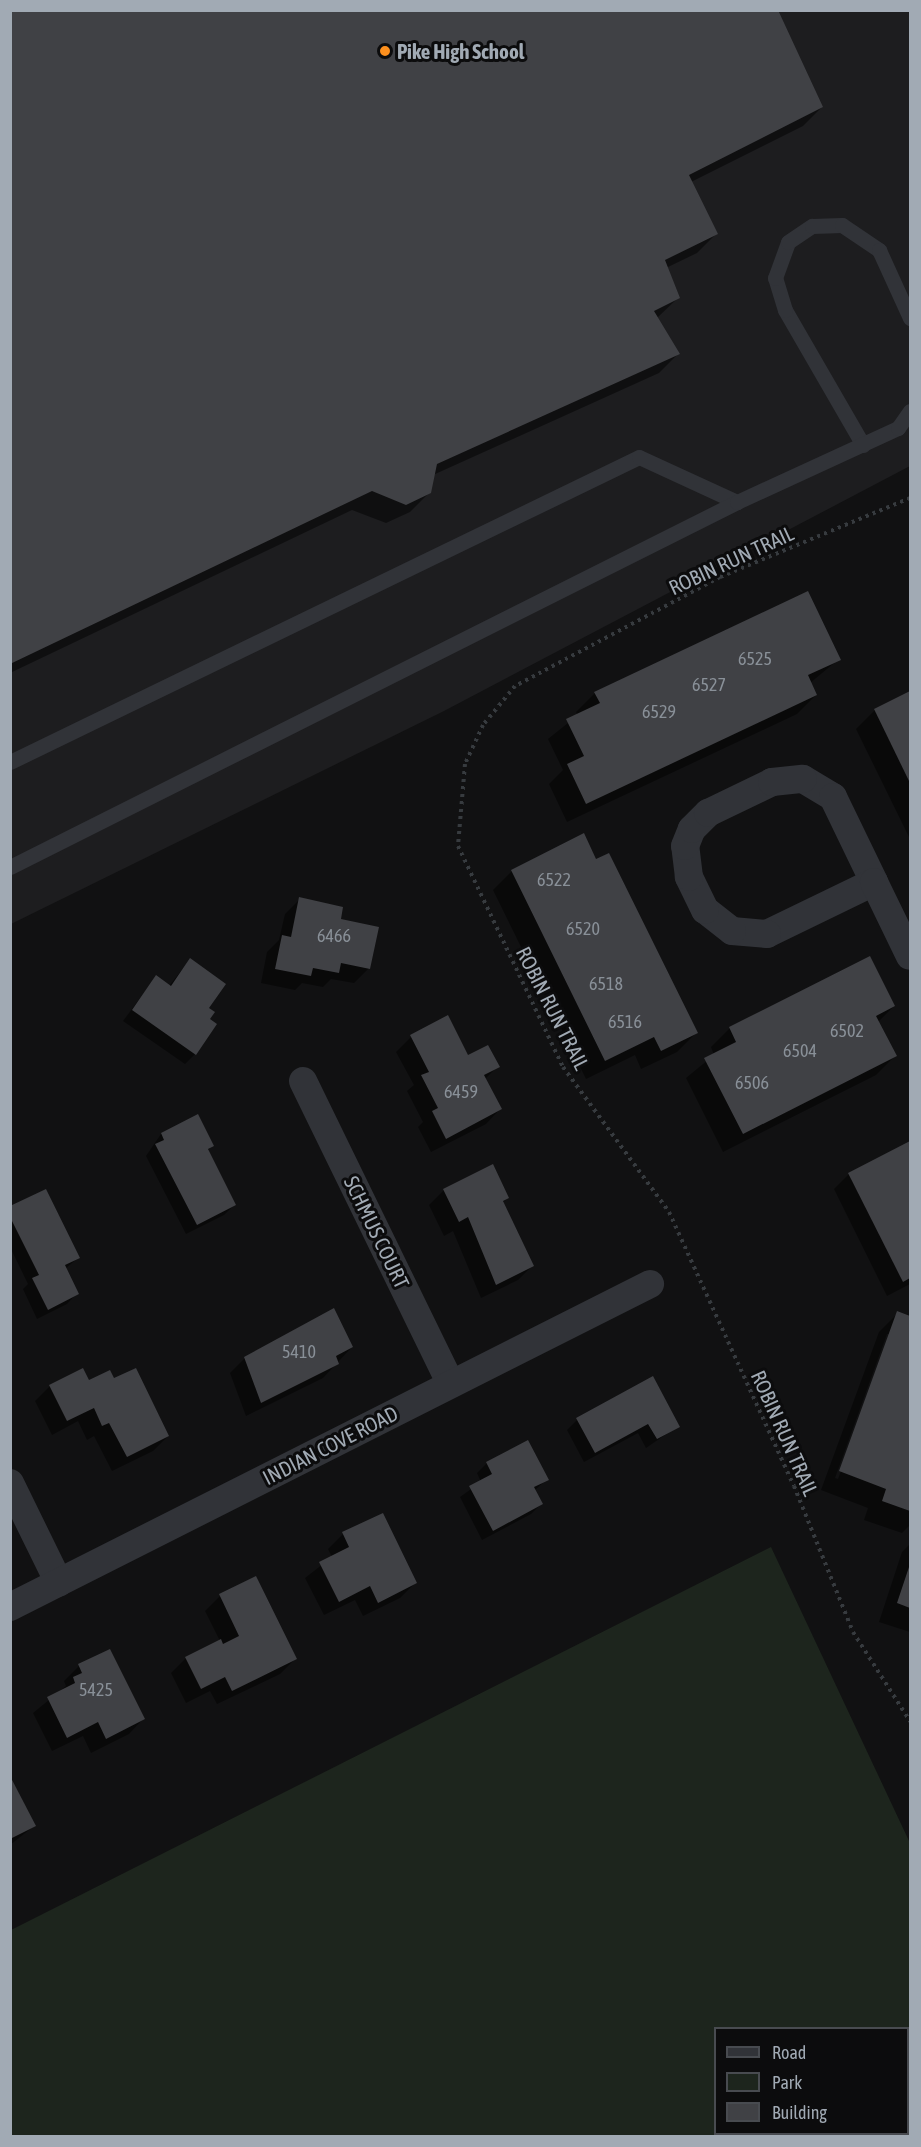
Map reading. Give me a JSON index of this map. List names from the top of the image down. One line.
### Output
{"streets":{"street":["SCHMUS COURT","INDIAN COVE ROAD"],"path":["ROBIN RUN TRAIL"]},"crossings":[["SCHMUS COURT","INDIAN COVE ROAD"]],"places":["Pike High School"],"house_numbers":["6525","6527","6529","6522","6520","6466","6518","6516","6502","6504","6506","6459","5410","5425"],"legend":["Road","Park","Building"]}
